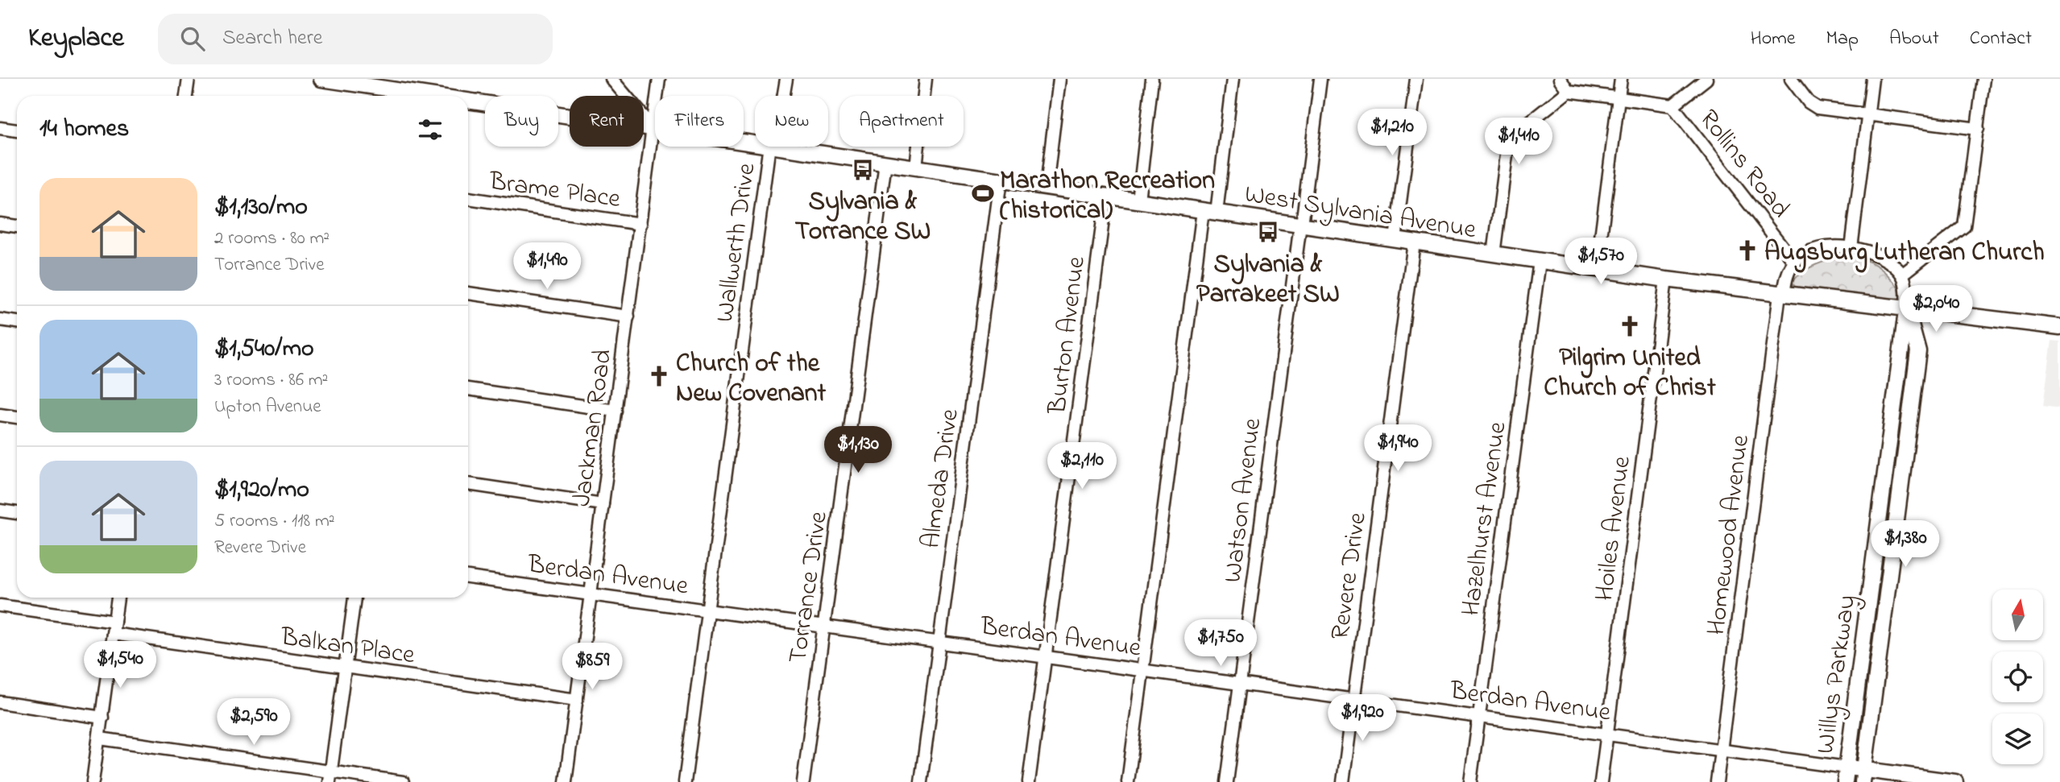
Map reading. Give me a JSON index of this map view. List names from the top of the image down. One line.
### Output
{"streets":{"main road":["West Sylvania Avenue","Berdan Avenue","Willys Parkway"],"street":["Rollins Road","Brame Place","Wallwerth Drive","Burton Avenue","Jackman Road","Almeda Drive","Watson Avenue","Hazelhurst Avenue","Hoiles Avenue","Homewood Avenue","Revere Drive","Torrance Drive","Balkan Place"]},"crossings":[["Rollins Road","Homewood Avenue"],["Brame Place","Jackman Road"],["West Sylvania Avenue","Burton Avenue"],["West Sylvania Avenue","Jackman Road"],["West Sylvania Avenue","Almeda Drive"],["West Sylvania Avenue","Watson Avenue"],["West Sylvania Avenue","Hazelhurst Avenue"],["West Sylvania Avenue","Hoiles Avenue"],["West Sylvania Avenue","Homewood Avenue"],["West Sylvania Avenue","Revere Drive"],["West Sylvania Avenue","Torrance Drive"],["West Sylvania Avenue","Willys Parkway"],["Wallwerth Drive","Berdan Avenue"],["Burton Avenue","Berdan Avenue"],["Jackman Road","Berdan Avenue"],["Jackman Road","Balkan Place"],["Almeda Drive","Berdan Avenue"],["Watson Avenue","Berdan Avenue"],["Hazelhurst Avenue","Berdan Avenue"],["Hoiles Avenue","Berdan Avenue"],["Homewood Avenue","Berdan Avenue"],["Berdan Avenue","Revere Drive"],["Berdan Avenue","Torrance Drive"],["Berdan Avenue","Willys Parkway"]],"places":{"bus stop":["Sylvania & Torrance SW","Sylvania & Parrakeet SW"],"sports":["Marathon Recreation (historical)"],"church":["Augsburg Lutheran Church","Pilgrim United Church of Christ","Church of the New Covenant"]},"north":"top","page":{"header":"Keyplace","search":"Search here","nav":["Home","Map","About","Contact"],"chip":["Buy","Rent","Filters","New","Apartment"],"heading":"14 homes","price":["$1,210","$1,410","$1,570","$1,490","$2,040","$1,940","$1,130","$2,110","$1,380","$1,750","$1,540","$859","$1,920","$2,590"],"list":[{"name":"$1,130/mo","note":"2 rooms · 80 m² · Torrance Drive"},{"name":"$1,540/mo","note":"3 rooms · 86 m² · Upton Avenue"},{"name":"$1,920/mo","note":"5 rooms · 118 m² · Revere Drive"}]}}
